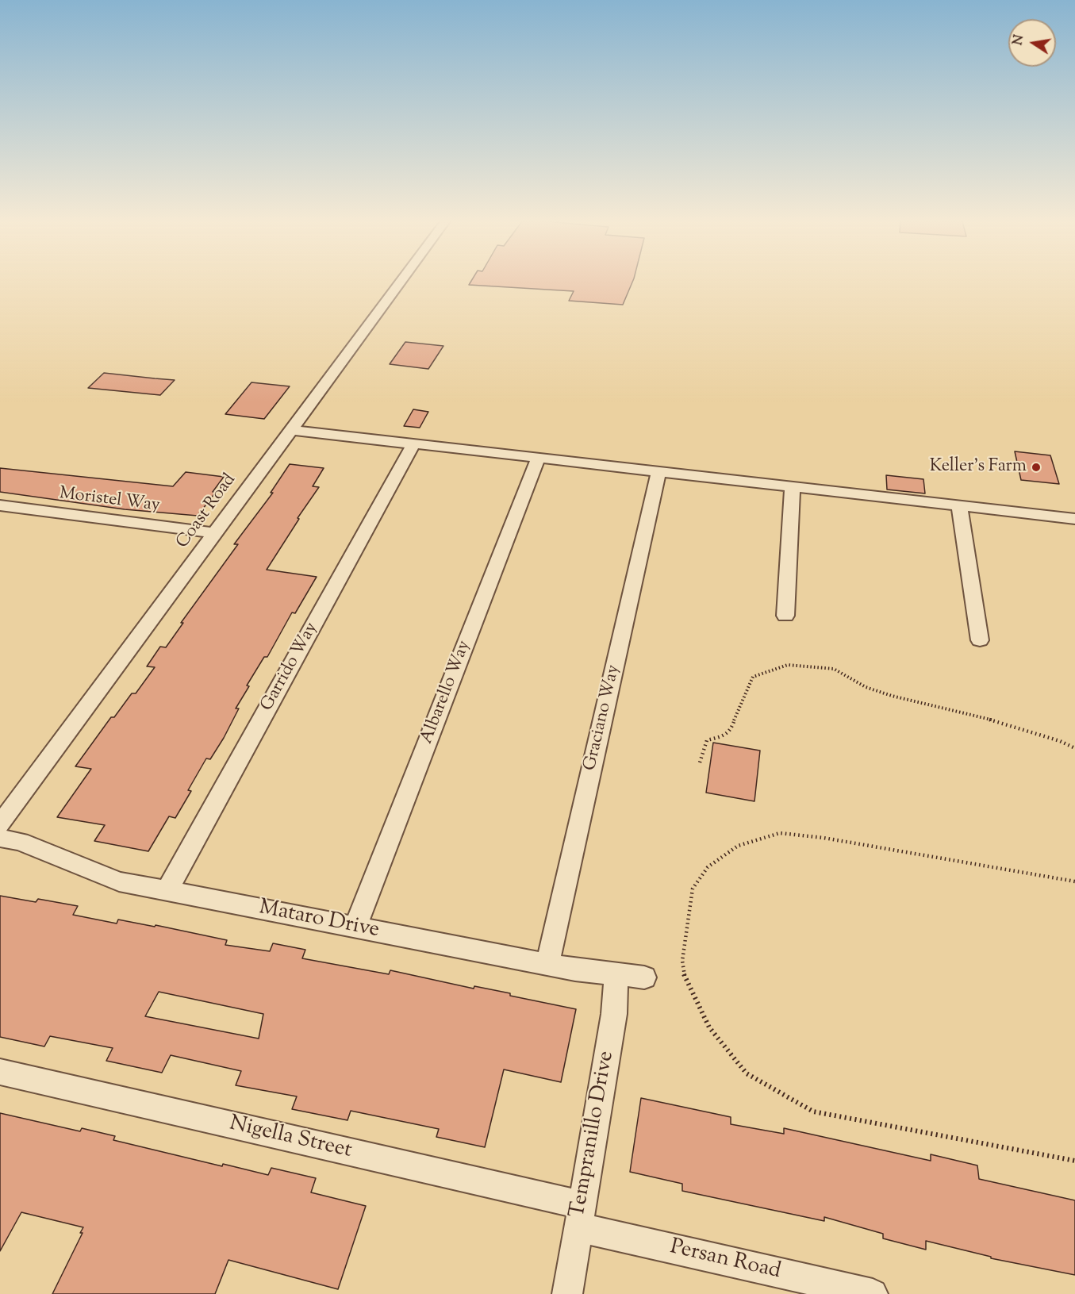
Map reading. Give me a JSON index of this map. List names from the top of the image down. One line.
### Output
{"streets":{"street":["Moristel Way","Coast Road","Garrido Way","Albarello Way","Graciano Way","Mataro Drive","Tempranillo Drive","Nigella Street","Persan Road"]},"crossings":[["Moristel Way","Coast Road"],["Garrido Way","Mataro Drive"],["Albarello Way","Mataro Drive"],["Graciano Way","Mataro Drive"],["Mataro Drive","Tempranillo Drive"],["Tempranillo Drive","Nigella Street"],["Tempranillo Drive","Persan Road"],["Nigella Street","Persan Road"]],"places":["Keller’s Farm"],"north":"left"}
